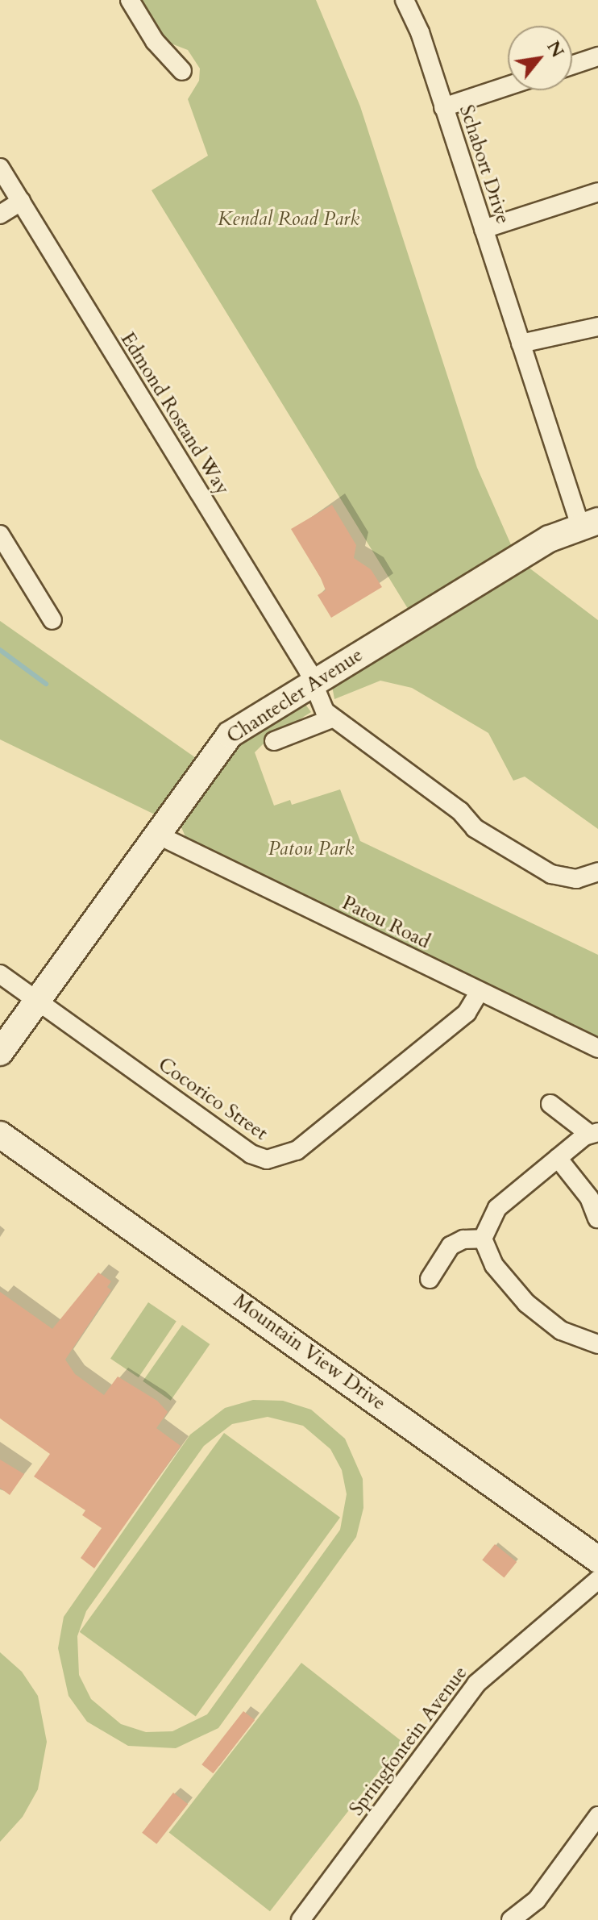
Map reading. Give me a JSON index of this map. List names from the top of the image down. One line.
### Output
{"streets":{"street":["Schabort Drive","Edmond Rostand Way","Chantecler Avenue","Patou Road","Cocorico Street","Mountain View Drive","Springfontein Avenue"]},"crossings":[["Schabort Drive","Chantecler Avenue"],["Edmond Rostand Way","Chantecler Avenue"],["Chantecler Avenue","Patou Road"],["Chantecler Avenue","Cocorico Street"],["Patou Road","Cocorico Street"]],"parks":["Kendal Road Park","Patou Park"],"north":"top right"}
